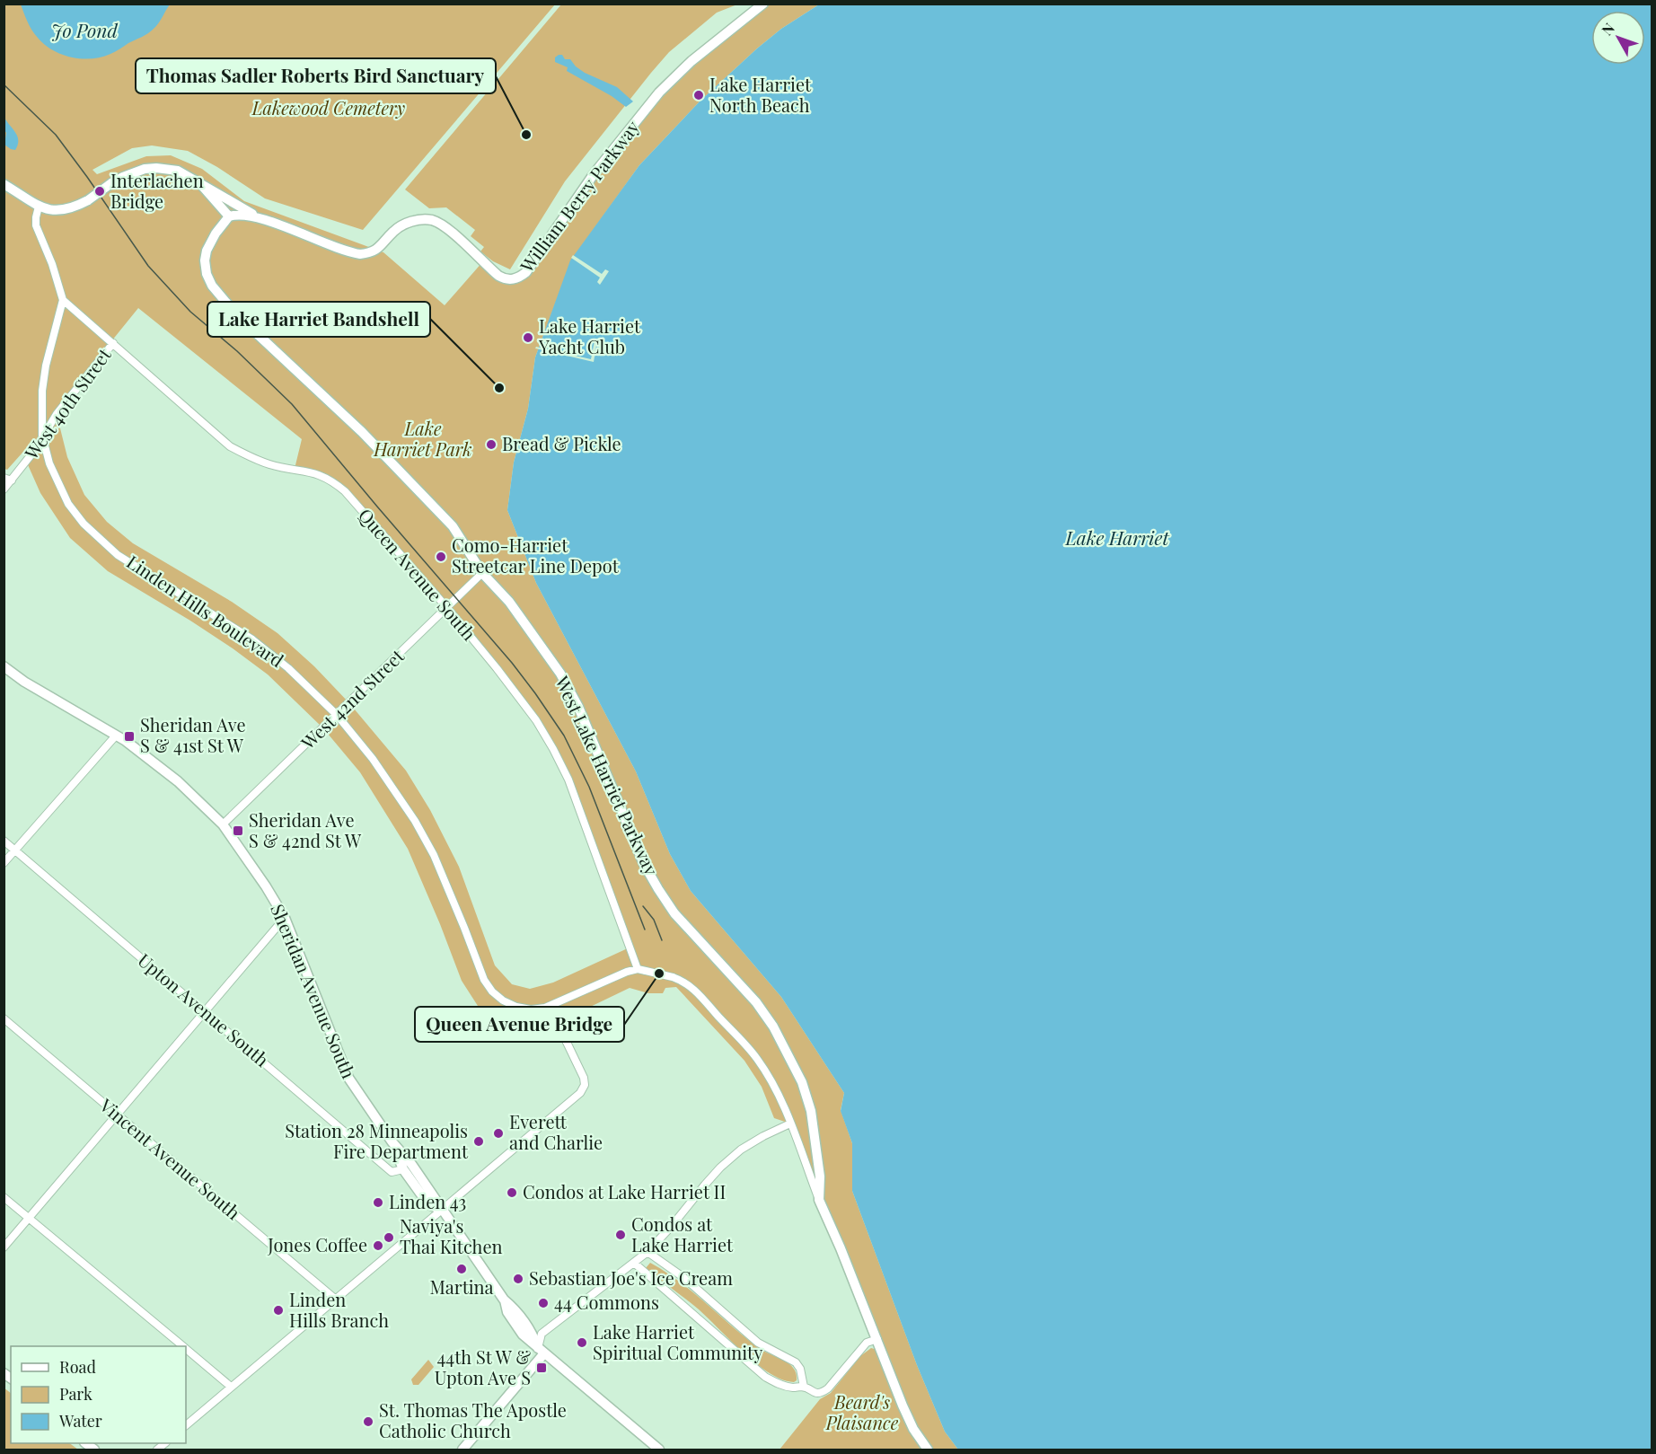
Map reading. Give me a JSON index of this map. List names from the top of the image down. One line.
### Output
{"streets":{"street":["William Berry Parkway","West 40th Street","Queen Avenue South","Linden Hills Boulevard","West 42nd Street","West Lake Harriet Parkway","Sheridan Avenue South","Upton Avenue South","Vincent Avenue South"]},"crossings":[["William Berry Parkway","West Lake Harriet Parkway"],["West 40th Street","Queen Avenue South"],["West 40th Street","Linden Hills Boulevard"],["Queen Avenue South","Linden Hills Boulevard"],["Queen Avenue South","West 42nd Street"],["Queen Avenue South","West Lake Harriet Parkway"],["Linden Hills Boulevard","West 42nd Street"],["Linden Hills Boulevard","West Lake Harriet Parkway"],["West 42nd Street","West Lake Harriet Parkway"],["West 42nd Street","Sheridan Avenue South"],["Sheridan Avenue South","Upton Avenue South"]],"water":["Jo Pond","Lake Harriet"],"parks":["Lakewood Cemetery","Lake Harriet Park","Beard's Plaisance"],"places":{"other":["Lake Harriet North Beach","Thomas Sadler Roberts Bird Sanctuary","Interlachen Bridge","Lake Harriet Yacht Club","Lake Harriet Bandshell","Bread & Pickle","Como-Harriet Streetcar Line Depot","Queen Avenue Bridge","Everett and Charlie","Station 28 Minneapolis Fire Department","Condos at Lake Harriet II","Linden 43","Condos at Lake Harriet","Naviya's Thai Kitchen","Jones Coffee","Martina","Sebastian Joe's Ice Cream","44 Commons","Linden Hills Branch","Lake Harriet Spiritual Community","St. Thomas The Apostle Catholic Church"],"transit":["Sheridan Ave S & 41st St W","Sheridan Ave S & 42nd St W","44th St W & Upton Ave S"]},"legend":["Road","Park","Water"],"north":"top left"}
